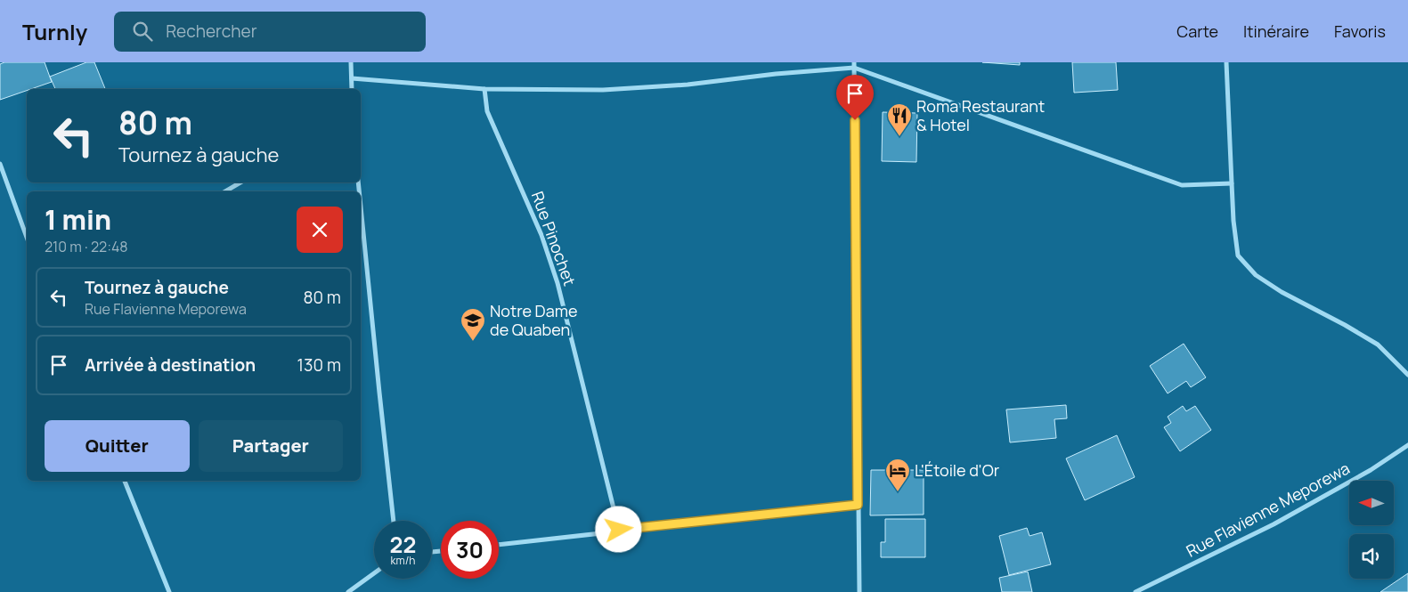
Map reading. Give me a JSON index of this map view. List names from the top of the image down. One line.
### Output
{"streets":{"street":["Rue Pinochet","Rue Flavienne Meporewa"]},"places":{"restaurant":["Roma Restaurant & Hotel"],"school or university":["Notre Dame de Quaben"],"hotel":["L'Étoile d'Or"]},"north":"left","page":{"header":"Turnly","search":"Rechercher","nav":["Carte","Itinéraire","Favoris"],"turn":["80 m","Tournez à gauche"],"heading":["1 min","210 m · 22:48"],"list":[{"name":"Tournez à gauche","note":"Rue Flavienne Meporewa","value":"80 m"},{"name":"Arrivée à destination","value":"130 m"}],"buttons":["Quitter","Partager"],"speed":"22 km/h","limit":"30"}}
